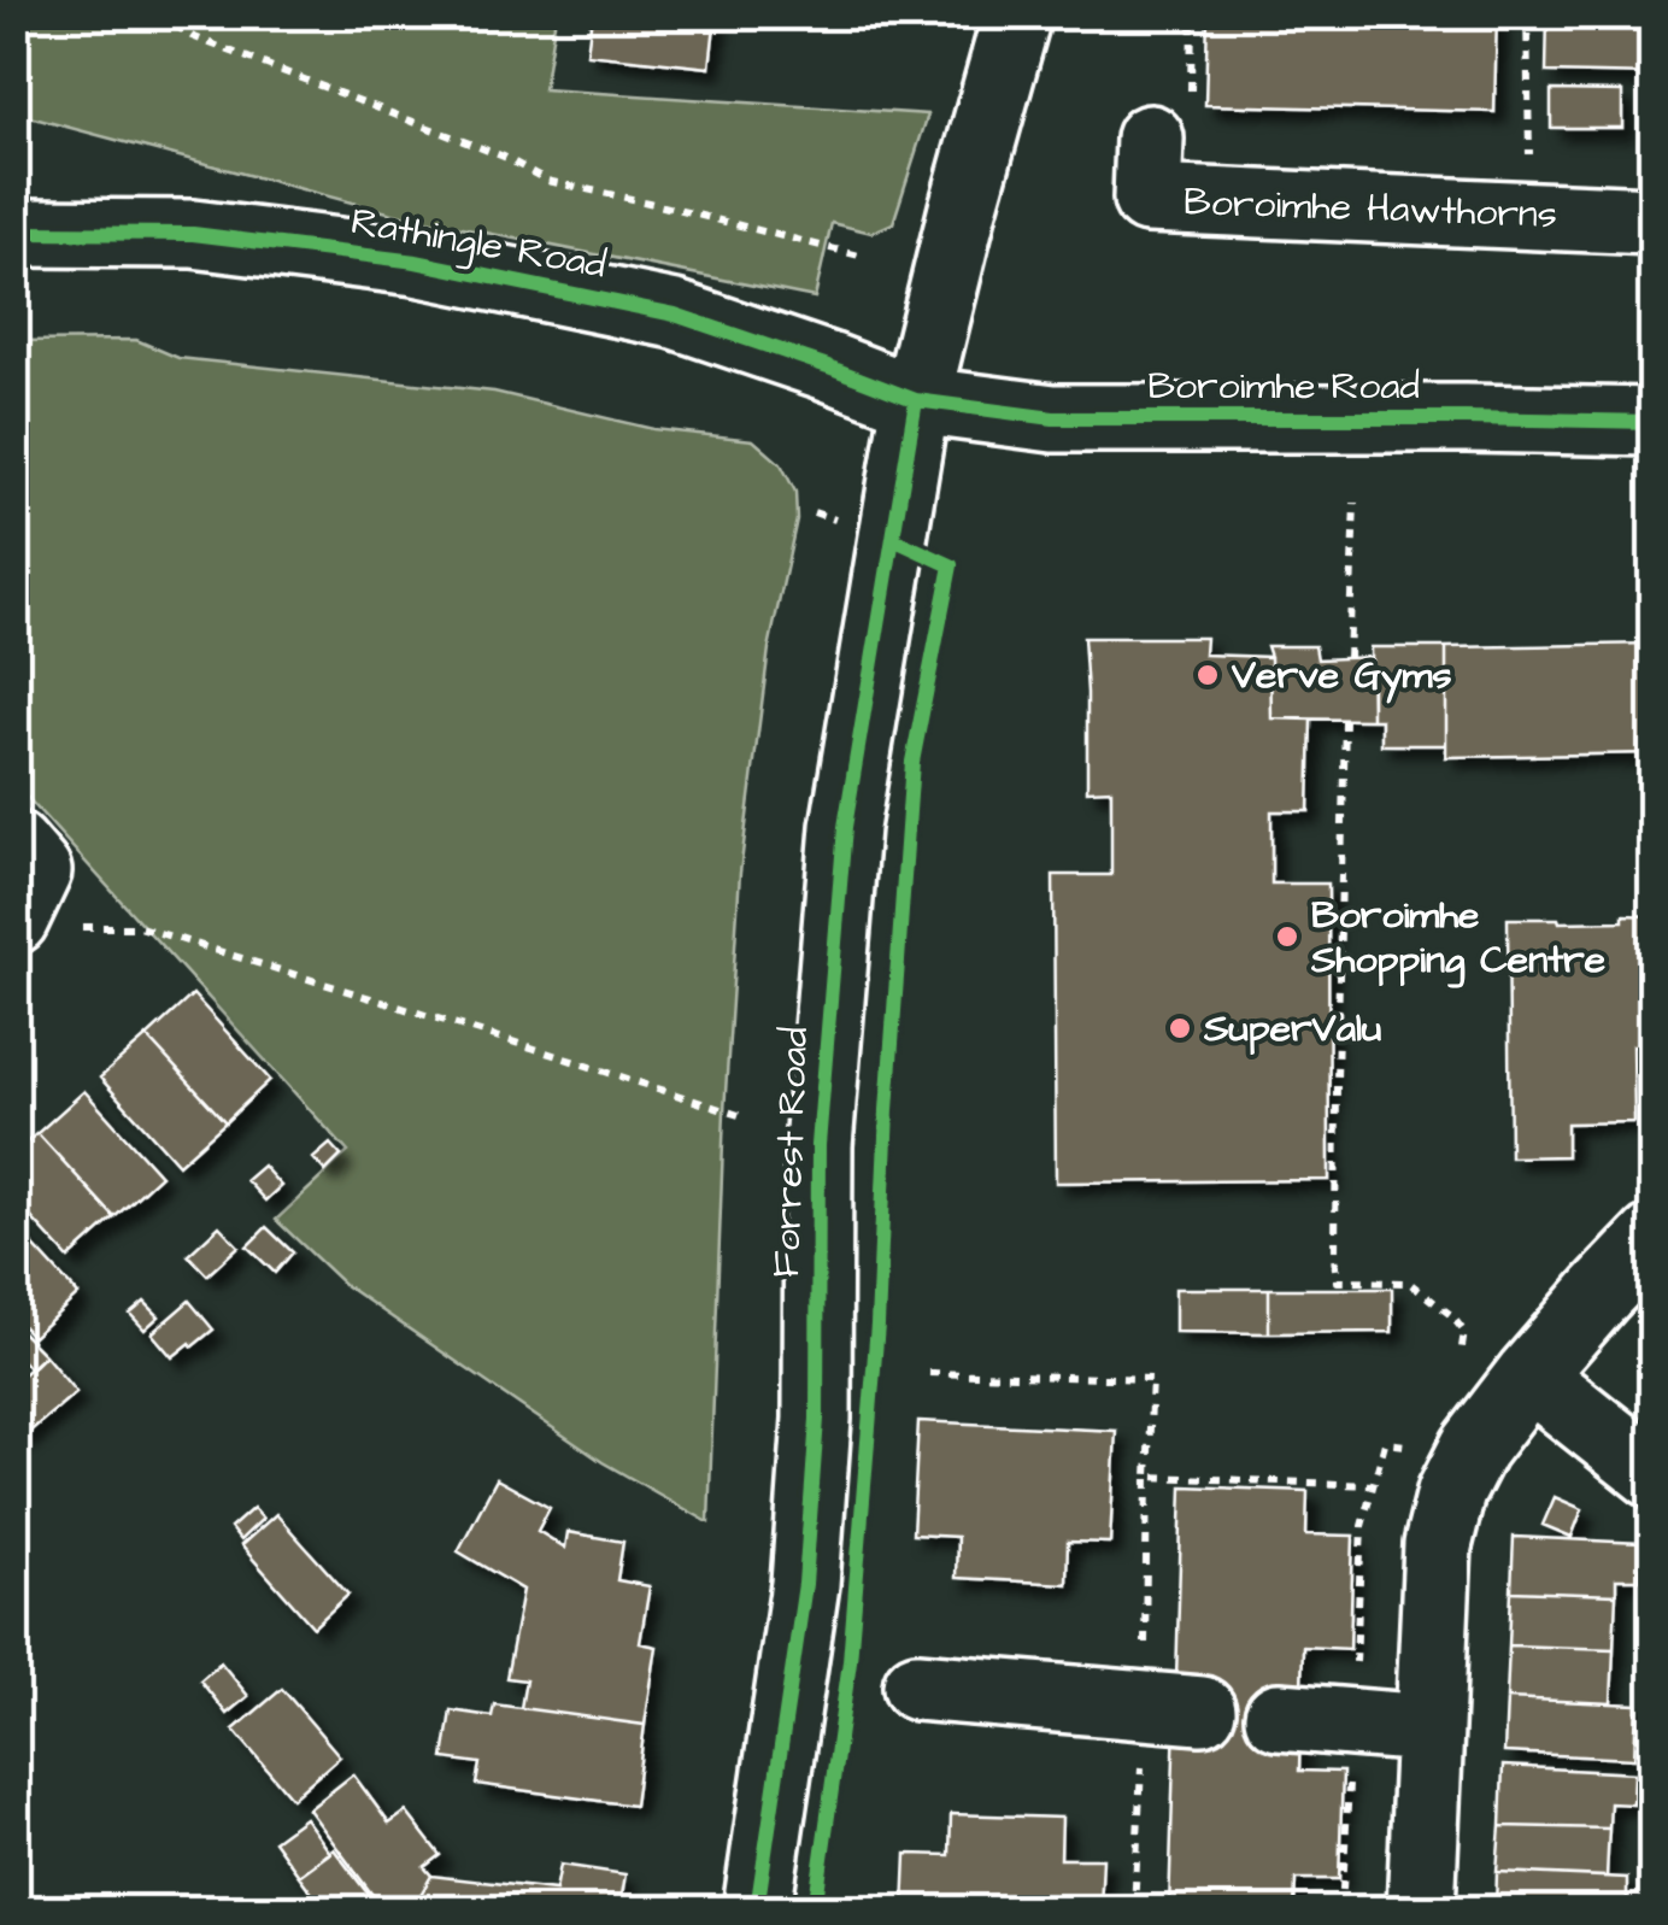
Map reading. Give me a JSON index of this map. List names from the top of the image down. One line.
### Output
{"streets":{"street":["Boroimhe Hawthorns","Rathingle Road","Boroimhe Road","Forrest Road"]},"crossings":[["Rathingle Road","Boroimhe Road"],["Rathingle Road","Forrest Road"],["Boroimhe Road","Forrest Road"]],"places":["Verve Gyms","Boroimhe Shopping Centre","SuperValu"]}
